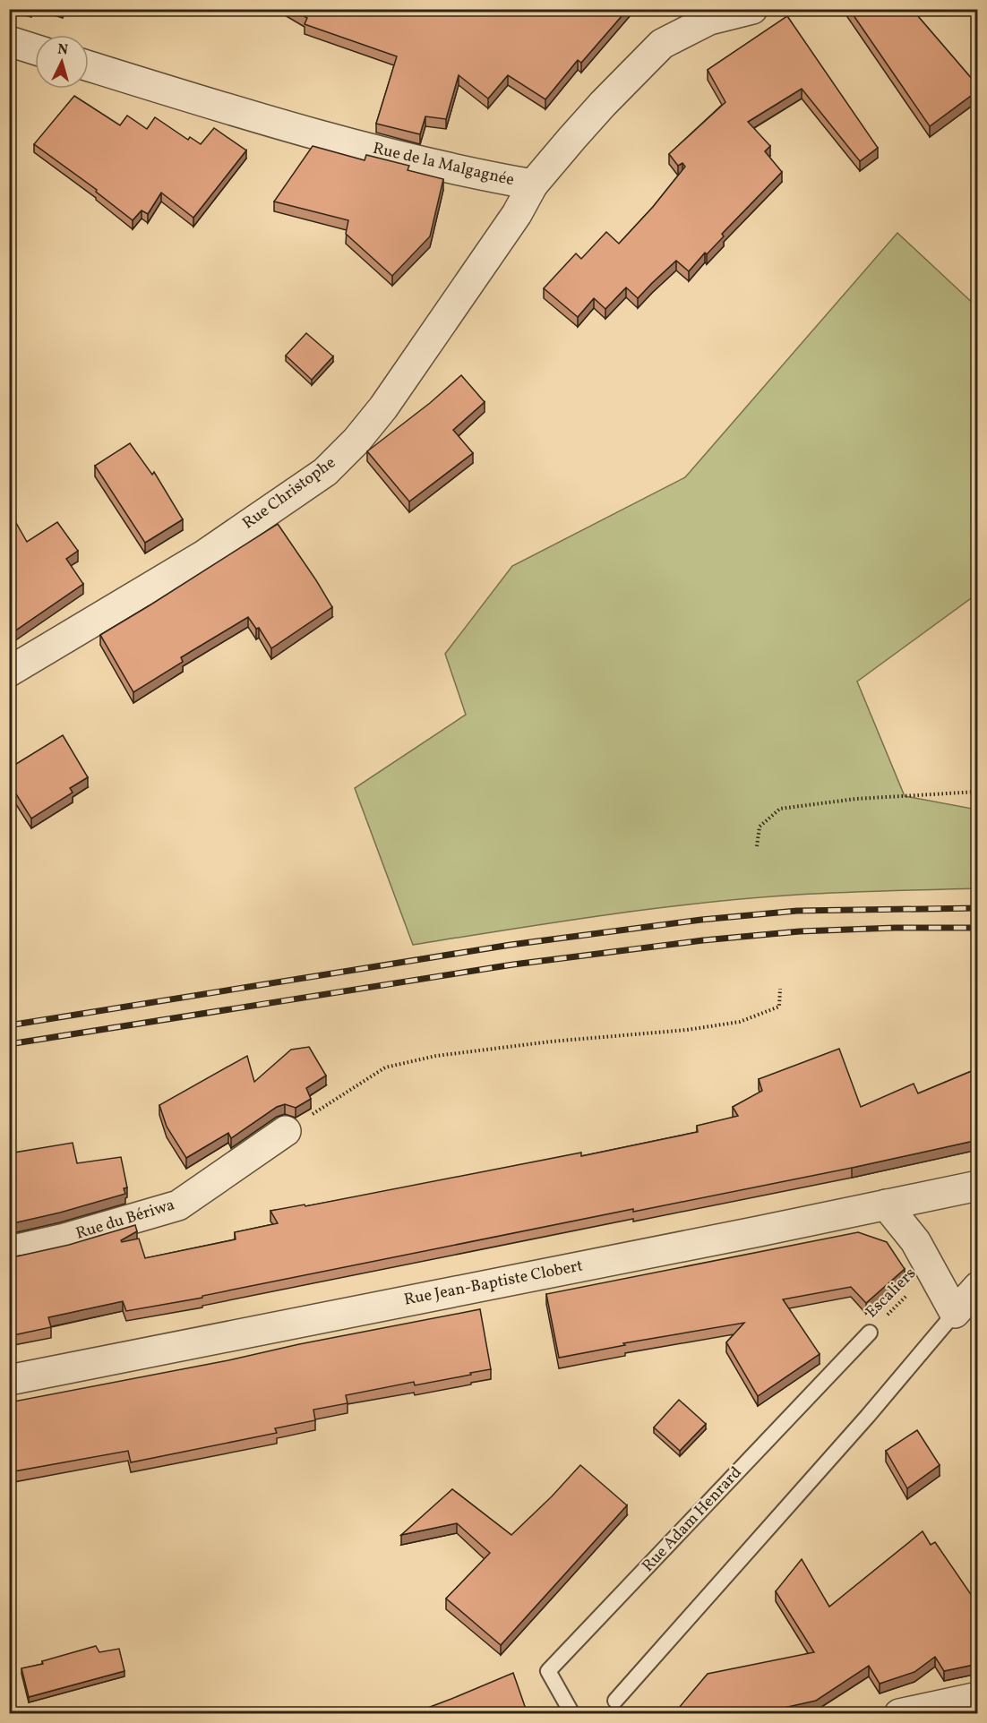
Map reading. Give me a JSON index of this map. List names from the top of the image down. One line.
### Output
{"streets":{"street":["Rue de la Malgagnée","Rue Christophe","Rue du Bériwa","Rue Jean-Baptiste Clobert"],"lane":["Rue Adam Henrard"],"path":["Escaliers"]},"crossings":[["Rue de la Malgagnée","Rue Christophe"],["Escaliers","Rue Adam Henrard"]],"north":"top"}
